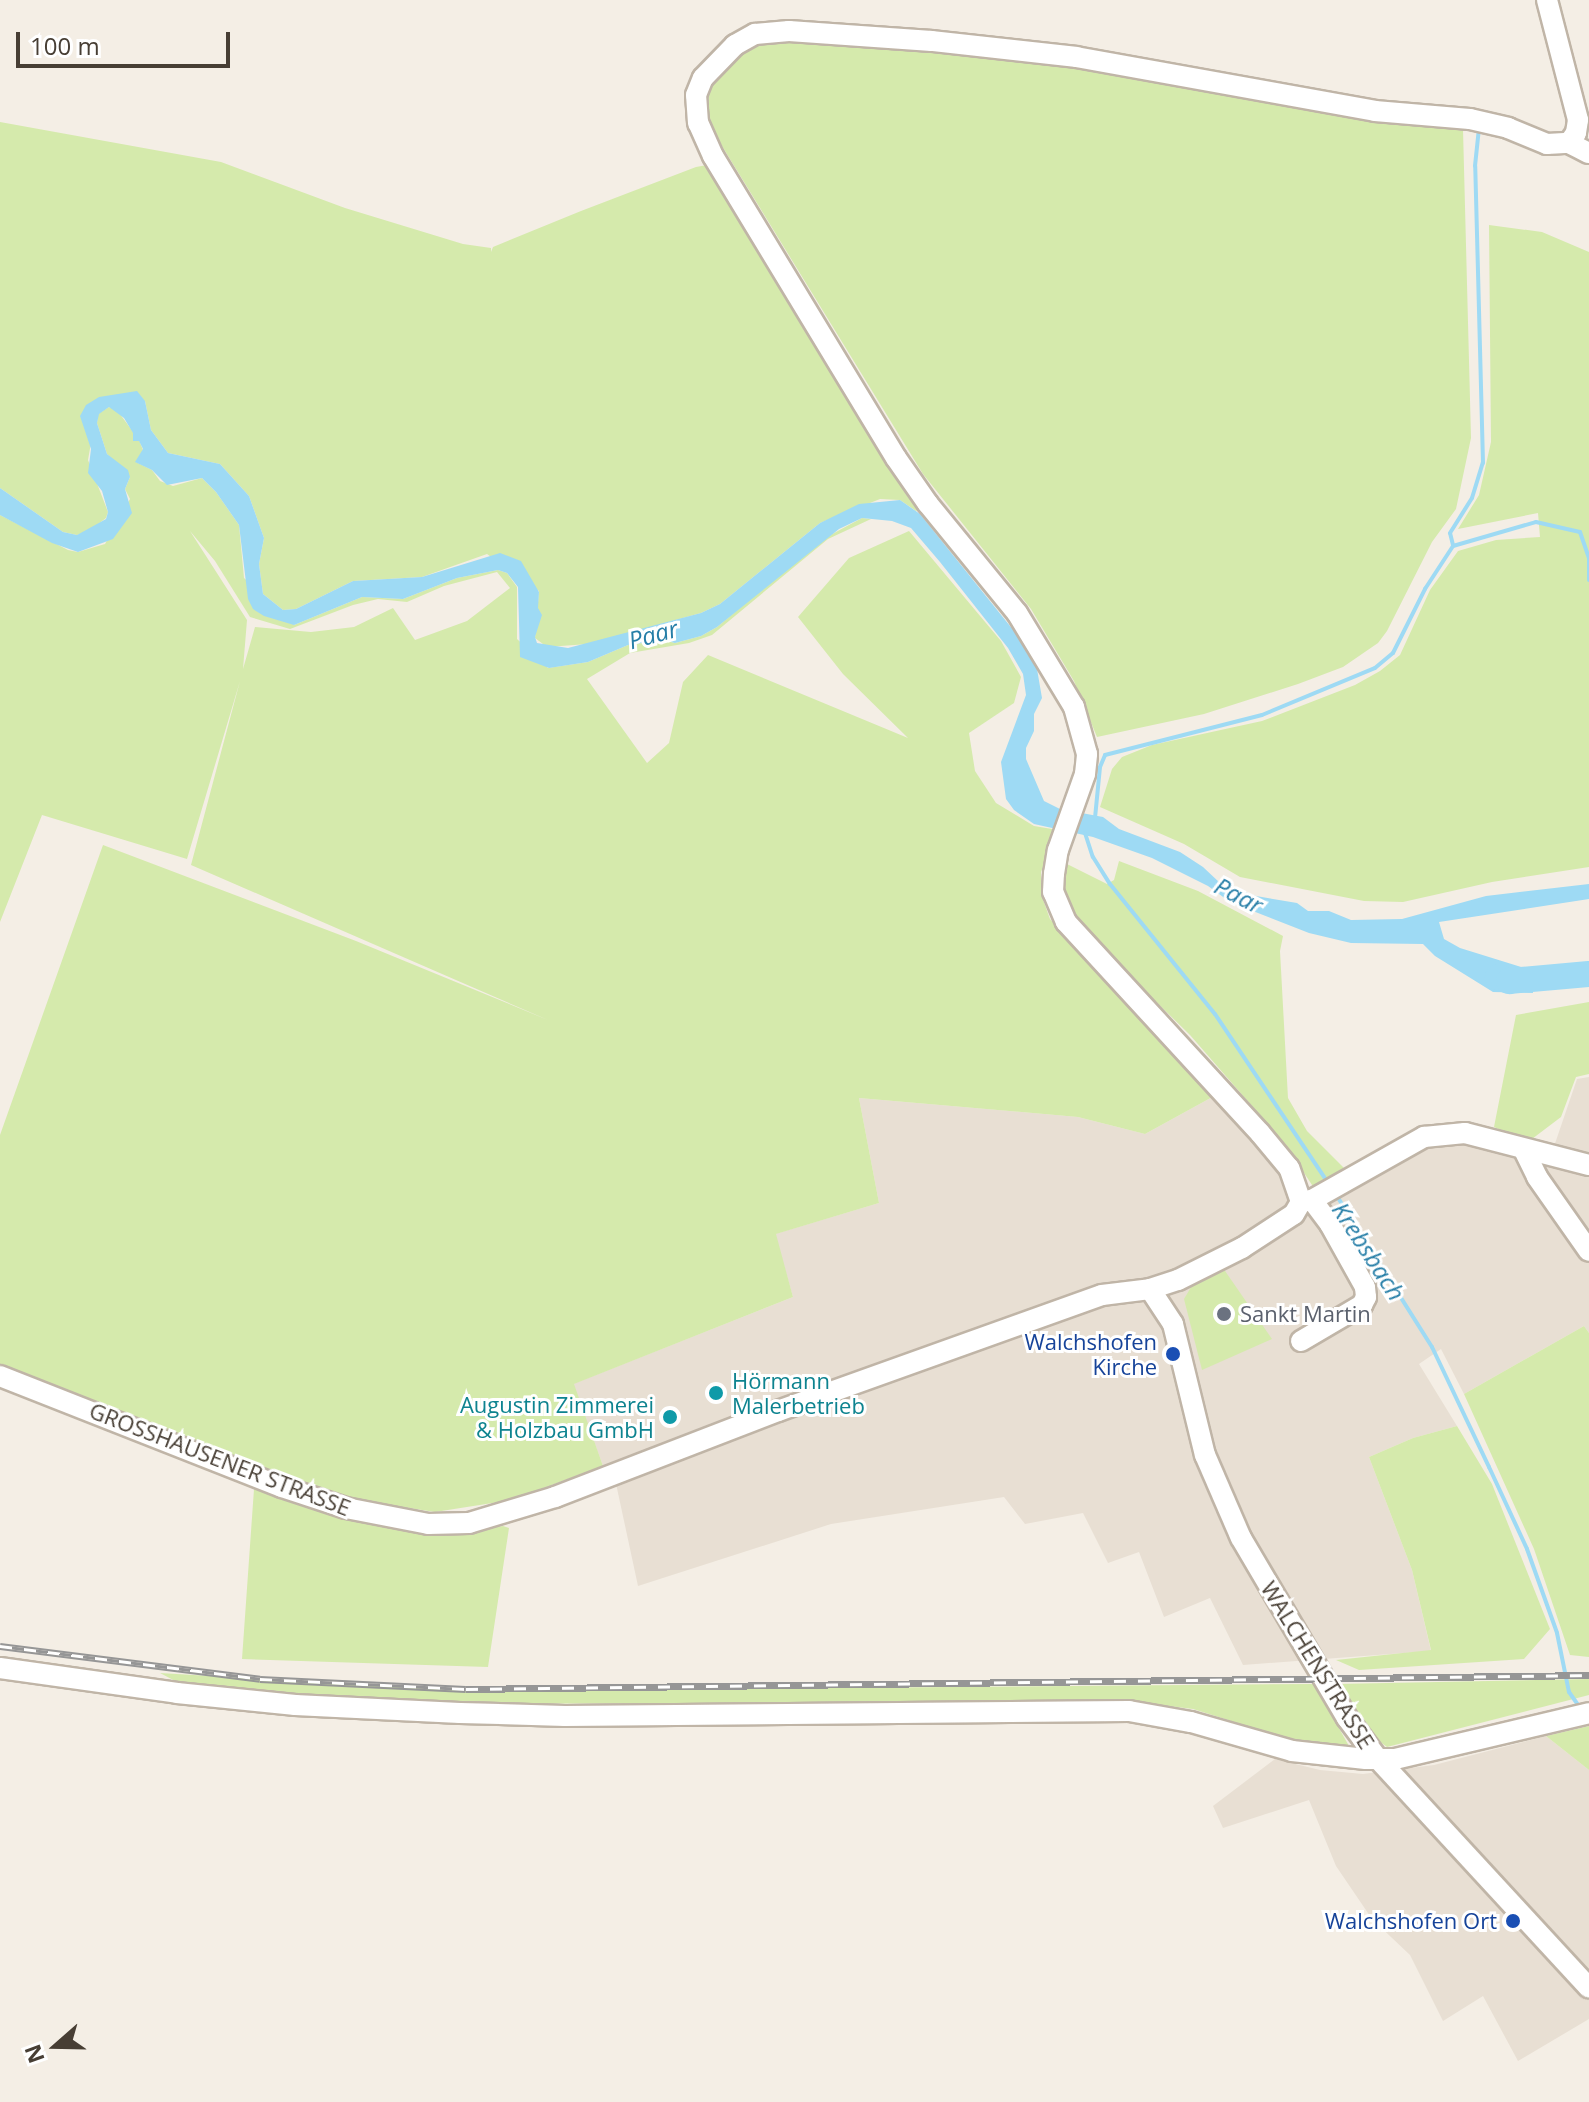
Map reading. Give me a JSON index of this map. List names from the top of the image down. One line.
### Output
{"streets":{"street":["GROSSHAUSENER STRASSE","WALCHENSTRASSE"]},"crossings":[["GROSSHAUSENER STRASSE","WALCHENSTRASSE"]],"water":["Paar","Krebsbach"],"places":["Sankt Martin","Walchshofen Kirche","Hörmann Malerbetrieb","Augustin Zimmerei & Holzbau GmbH","Walchshofen Ort"],"scale_bar":"100 m","north":"left"}
